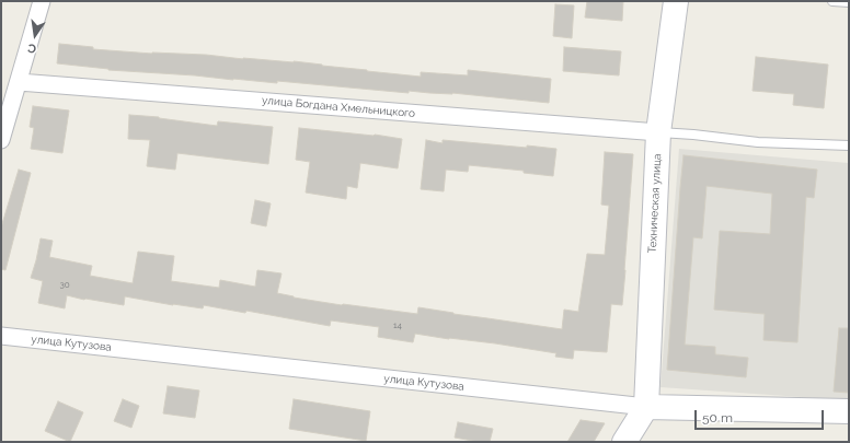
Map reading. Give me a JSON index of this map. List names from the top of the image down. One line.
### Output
{"streets":{"main road":["Техническая улица","улица Кутузова"],"street":["улица Богдана Хмельницкого"]},"crossings":[["улица Богдана Хмельницкого","Техническая улица"],["Техническая улица","улица Кутузова"]],"house_numbers":["30","14"],"scale_bar":"50 m","north":"bottom"}
